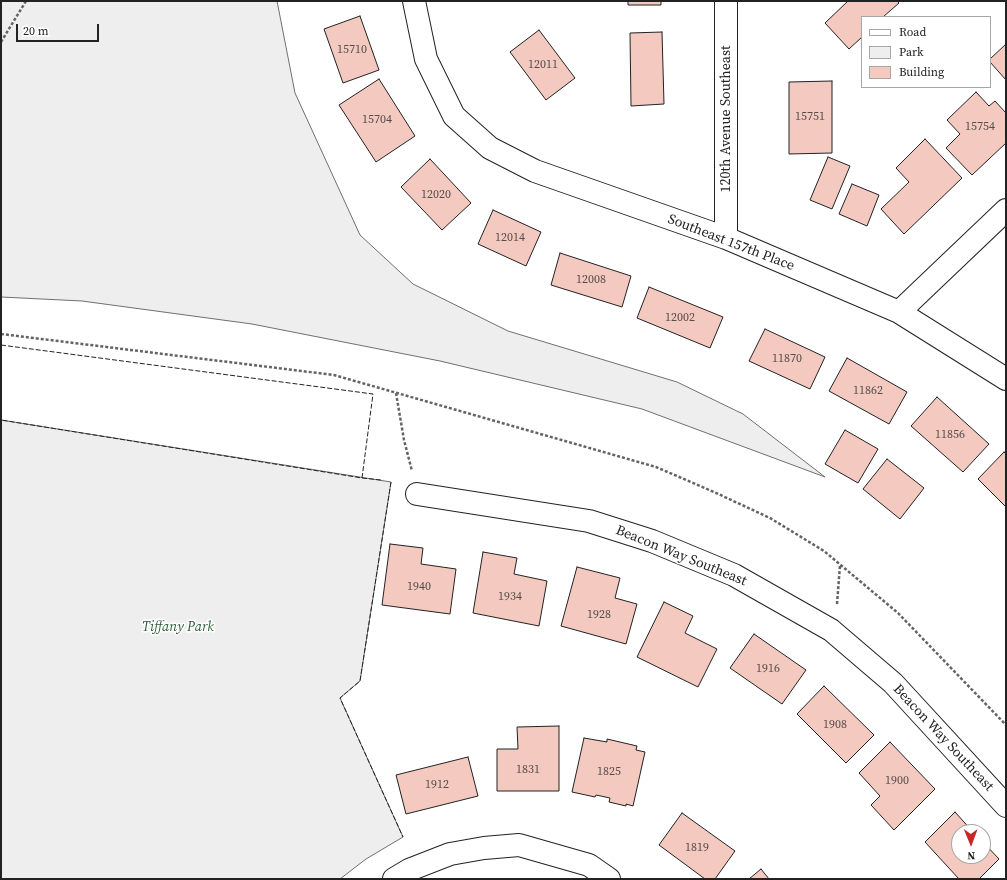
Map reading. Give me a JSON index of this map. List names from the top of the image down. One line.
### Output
{"streets":{"street":["120th Avenue Southeast","Southeast 157th Place","Beacon Way Southeast"]},"crossings":[["120th Avenue Southeast","Southeast 157th Place"]],"parks":["Tiffany Park"],"house_numbers":["15710","12011","15751","15704","15754","12020","12014","12008","12002","11870","11862","11856","1940","1934","1928","1916","1908","1831","1825","1900","1912","1819"],"legend":["Road","Park","Building"],"scale_bar":"20 m","north":"bottom"}
